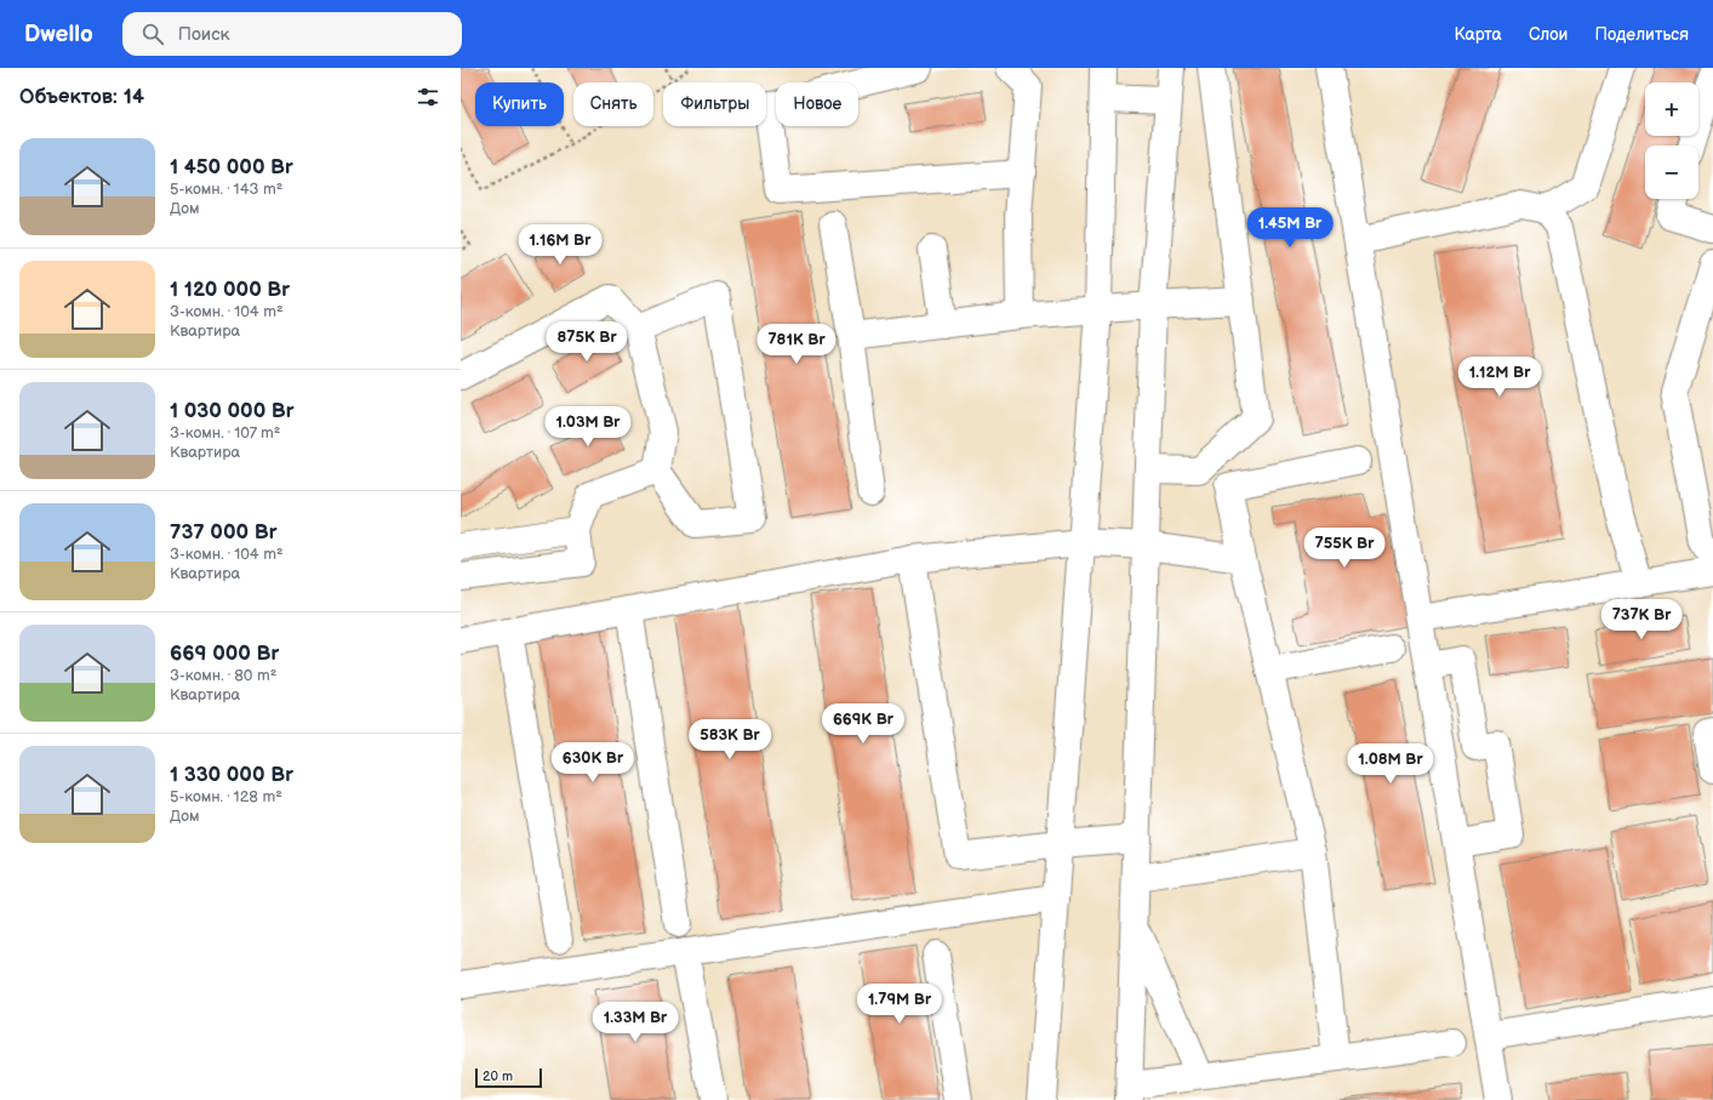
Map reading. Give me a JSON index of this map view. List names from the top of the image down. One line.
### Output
{"scale_bar":"20 m","page":{"header":"Dwello","search":"Поиск","nav":["Карта","Слои","Поделиться"],"heading":"Объектов: 14","map_buttons":["+","−"],"chip":["Купить","Снять","Фильтры","Новое"],"list":[{"name":"1 450 000 Br","note":"5-комн. · 143 m² · Дом"},{"name":"1 120 000 Br","note":"3-комн. · 104 m² · Квартира"},{"name":"1 030 000 Br","note":"3-комн. · 107 m² · Квартира"},{"name":"737 000 Br","note":"3-комн. · 104 m² · Квартира"},{"name":"669 000 Br","note":"3-комн. · 80 m² · Квартира"},{"name":"1 330 000 Br","note":"5-комн. · 128 m² · Дом"}],"price":["1.45M Br","1.16M Br","875K Br","781K Br","1.12M Br","1.03M Br","755K Br","737K Br","669K Br","583K Br","630K Br","1.08M Br","1.79M Br","1.33M Br"],"scale":"20 m"}}
